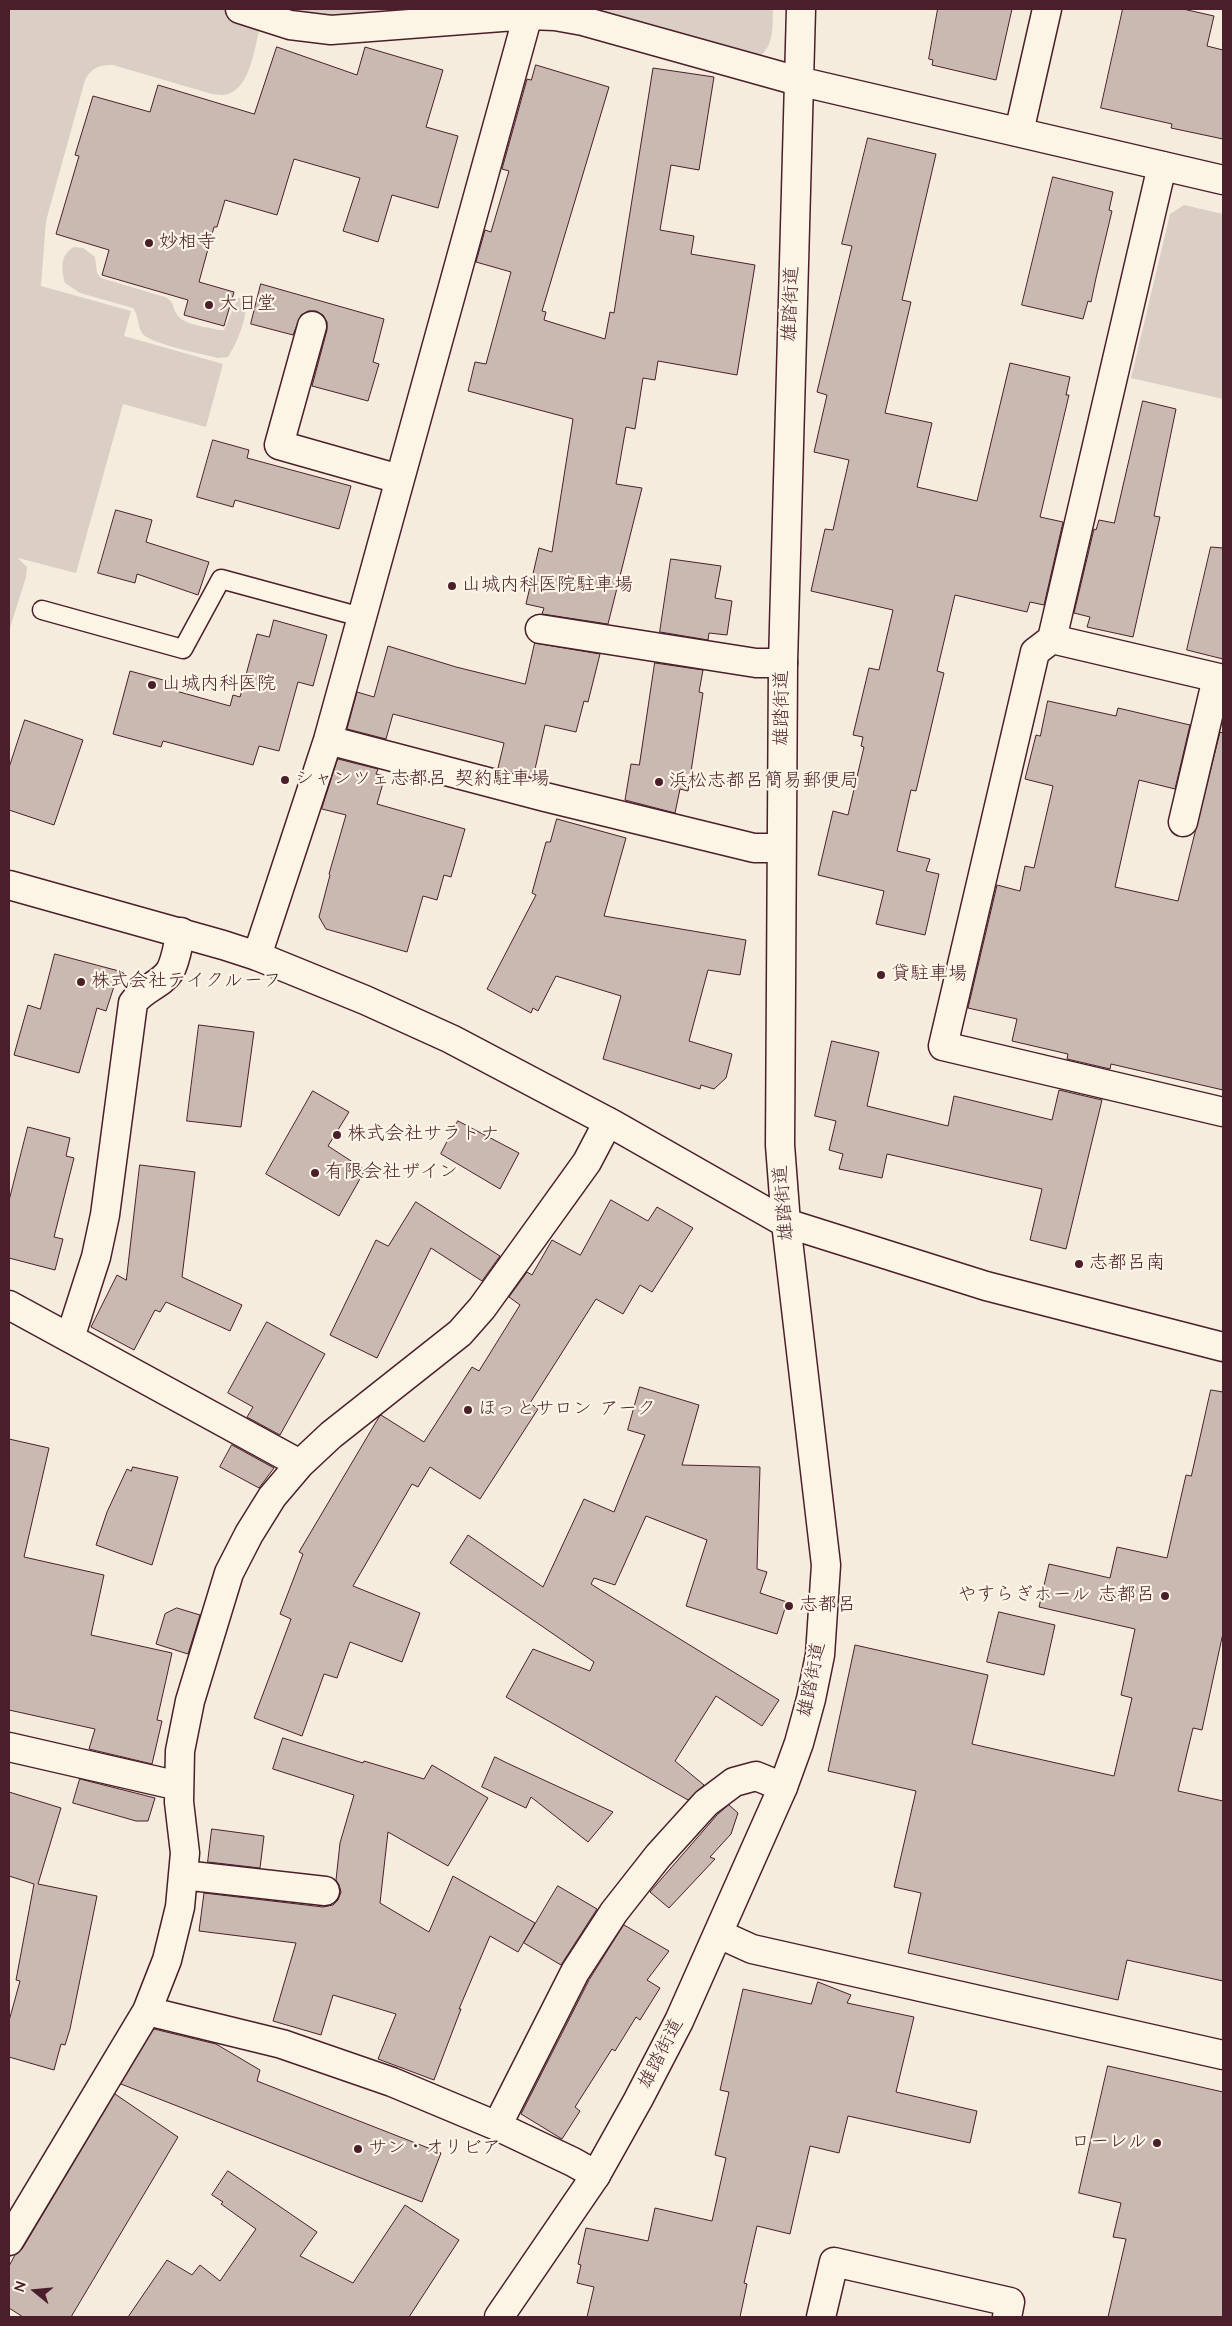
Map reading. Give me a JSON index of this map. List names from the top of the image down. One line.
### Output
{"streets":{"street":["雄踏街道"]},"places":["妙相寺","大日堂","山城内科医院駐車場","山城内科医院","シャンツェ志都呂 契約駐車場","浜松志都呂簡易郵便局","貸駐車場","株式会社テイクルーフ","株式会社サラトナ","有限会社ザイン","志都呂南","ほっとサロン アーク","やすらぎホール 志都呂","志都呂","ローレル","サン・オリビア"],"north":"left"}
